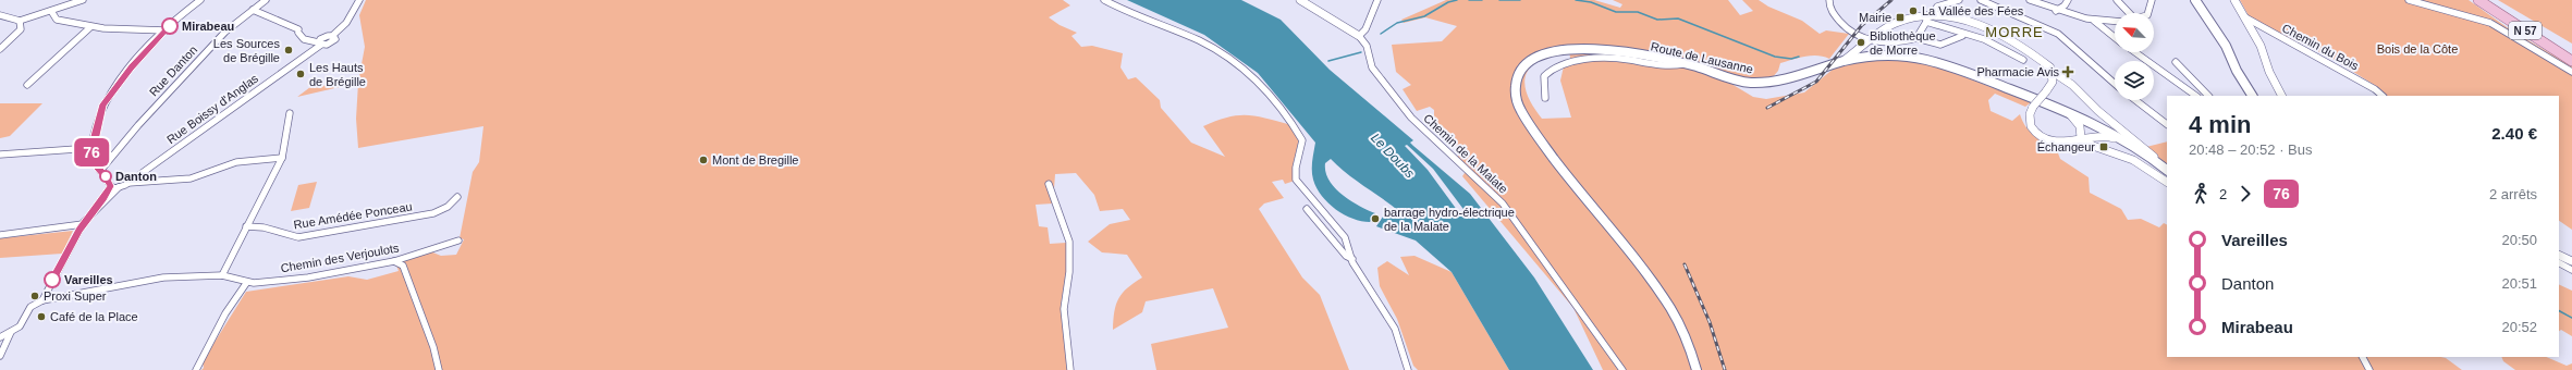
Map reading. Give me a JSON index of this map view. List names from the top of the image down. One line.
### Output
{"streets":{"main road":["N 57","Route de Lausanne"],"street":["Chemin du Bois","Rue Danton","Rue Boissy d'Anglas","Chemin de la Malate","Rue Amédée Ponceau","Chemin des Verjoulots"]},"districts":["MORRE"],"water":["Le Doubs"],"parks":["Bois de la Côte"],"places":{"other":["La Vallée des Fées","Mirabeau","Bibliothèque de Morre","Les Sources de Brégille","Les Hauts de Brégille","Mont de Bregille","Danton","barrage hydro-électrique de la Malate","Vareilles","Proxi Super","Café de la Place"],"transit":["Mairie","Échangeur"],"health":["Pharmacie Avis"]},"lines":["bus line 76"],"north":"top left","page":{"on_map":"76","heading":["4 min","20:48 – 20:52 · Bus","2.40 €"],"legs":["2","76","2 arrêts"],"list":[{"name":"Vareilles","value":"20:50"},{"name":"Danton","value":"20:51"},{"name":"Mirabeau","value":"20:52"}]}}
